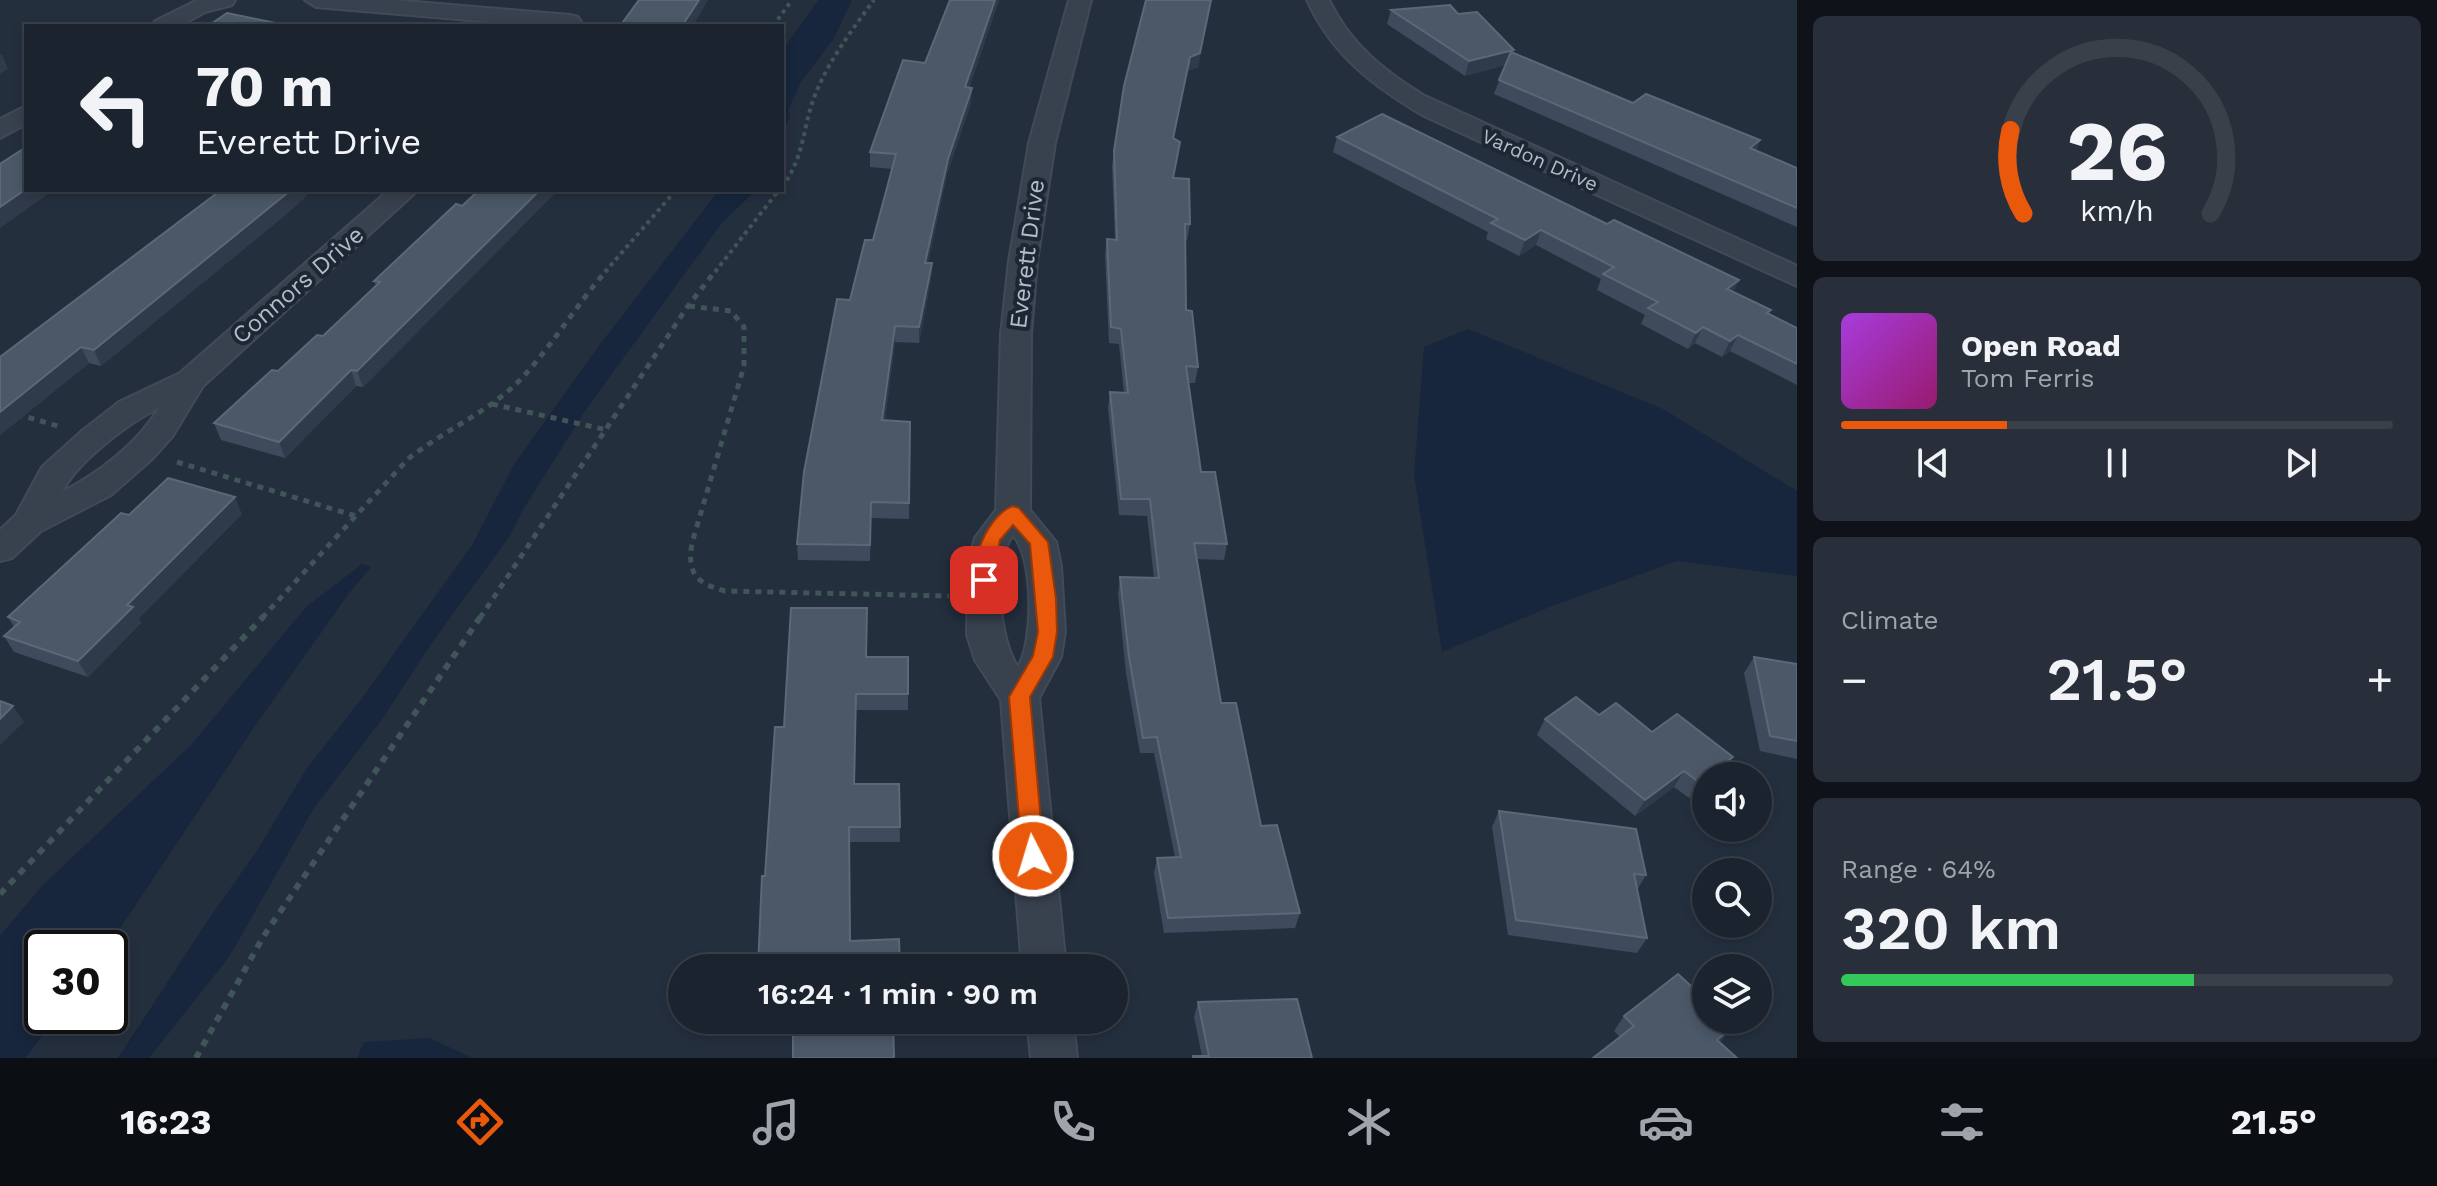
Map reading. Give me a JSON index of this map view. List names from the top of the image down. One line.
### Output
{"streets":{"street":["Vardon Drive","Everett Drive","Connors Drive"]},"page":{"turn":["70 m","Everett Drive"],"song":["Open Road","Tom Ferris"],"tile":["Climate",["Range · 64%","320 km"]],"heat":["−","21.5°","+"],"limit":"30","trip":"16:24 · 1 min · 90 m","tabs":["16:23","21.5°"],"gauge":["26","km/h"]}}
